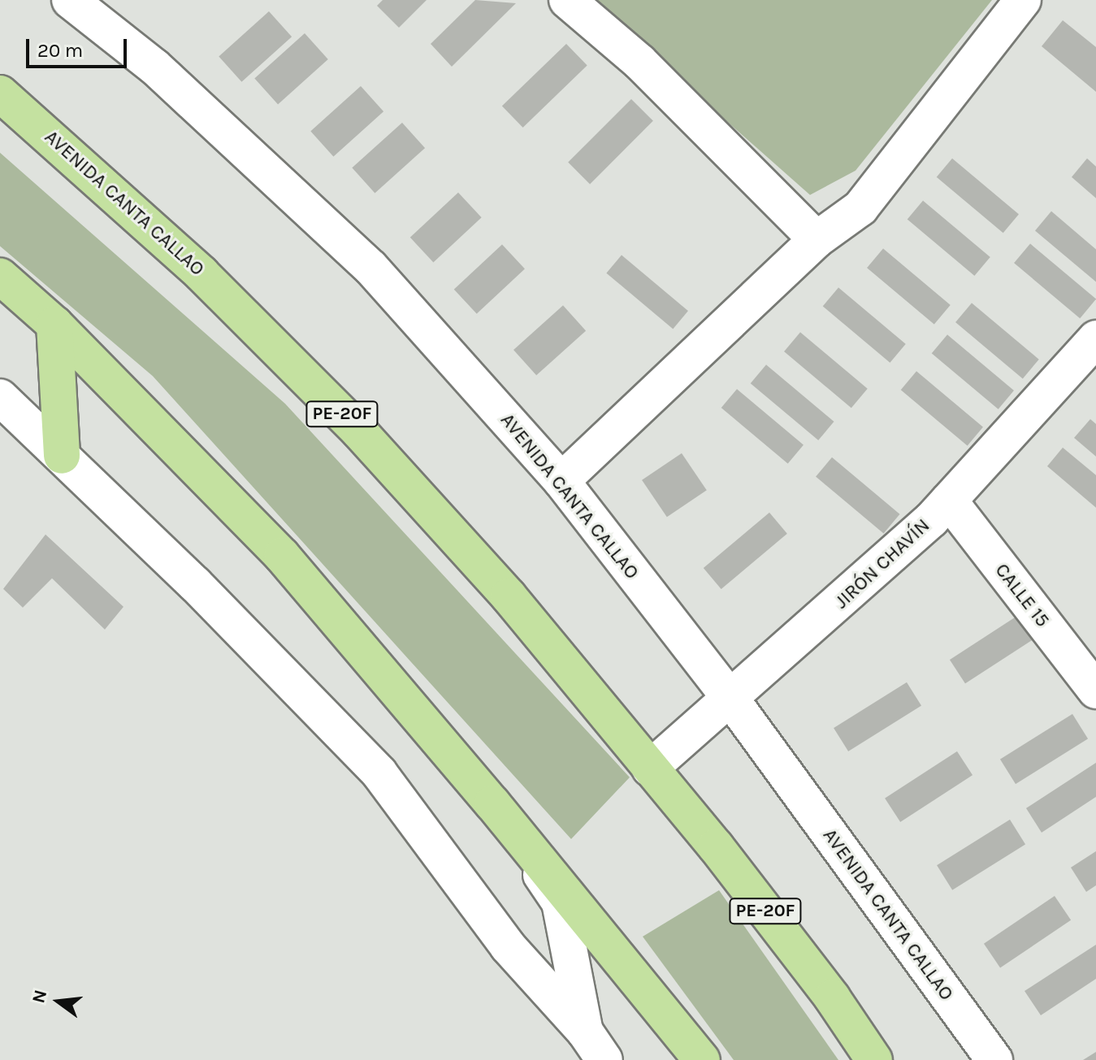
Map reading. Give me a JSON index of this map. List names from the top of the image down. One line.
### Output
{"streets":{"main road":["AVENIDA CANTA CALLAO","PE-20F"],"street":["JIRÓN CHAVÍN","CALLE 15"]},"crossings":[["AVENIDA CANTA CALLAO","JIRÓN CHAVÍN"],["JIRÓN CHAVÍN","CALLE 15"]],"scale_bar":"20 m","north":"left"}
